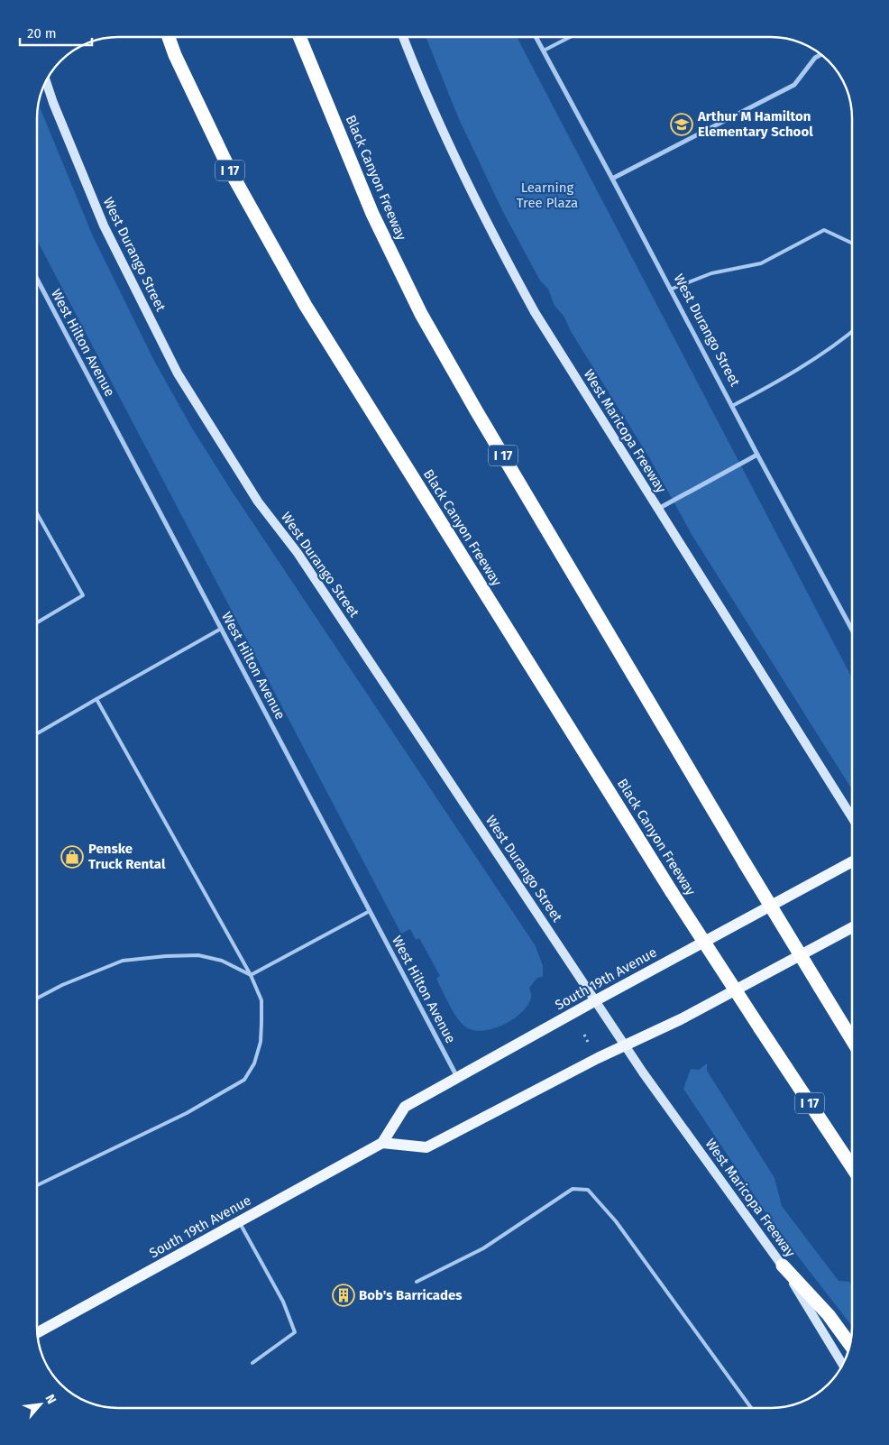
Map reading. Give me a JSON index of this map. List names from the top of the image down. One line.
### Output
{"streets":{"highway":["I 17","Black Canyon Freeway"],"main road":["West Durango Street","West Maricopa Freeway","South 19th Avenue"],"street":["West Hilton Avenue"]},"crossings":[["West Durango Street","West Maricopa Freeway"],["West Durango Street","South 19th Avenue"],["West Hilton Avenue","South 19th Avenue"]],"parks":["Learning Tree Plaza"],"places":{"school or university":["Arthur M Hamilton Elementary School"],"shop":["Penske Truck Rental"],"building":["Bob's Barricades"]},"scale_bar":"20 m","north":"top right"}
